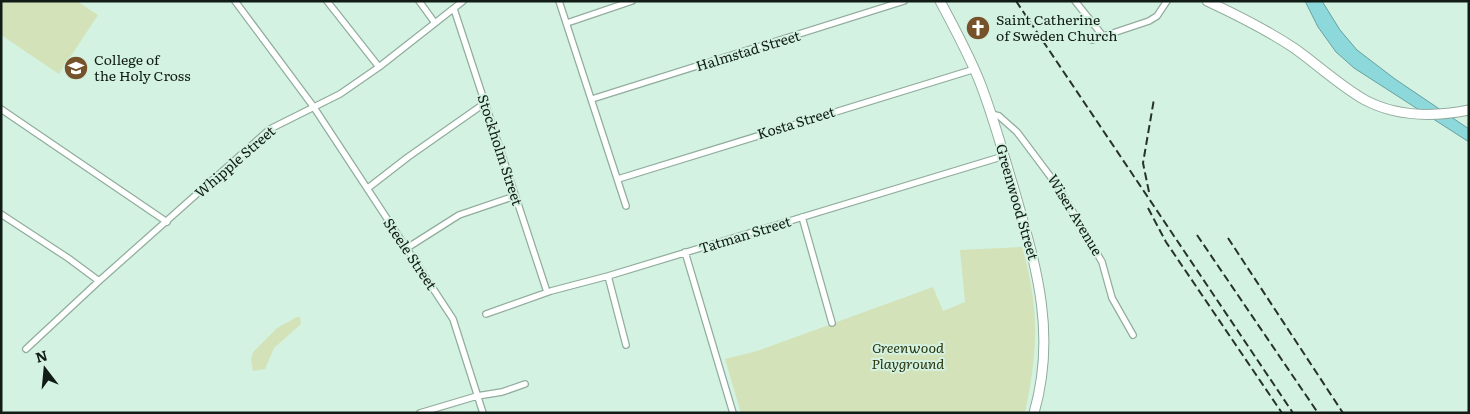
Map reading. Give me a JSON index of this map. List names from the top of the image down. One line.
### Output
{"streets":{"main road":["Greenwood Street"],"street":["Halmstad Street","Kosta Street","Stockholm Street","Whipple Street","Wiser Avenue","Tatman Street","Steele Street"]},"crossings":[["Kosta Street","Greenwood Street"],["Stockholm Street","Whipple Street"],["Stockholm Street","Tatman Street"],["Whipple Street","Steele Street"],["Greenwood Street","Wiser Avenue"],["Greenwood Street","Tatman Street"]],"parks":["Greenwood Playground"],"places":{"church":["Saint Catherine of Sweden Church"],"school or university":["College of the Holy Cross"]},"north":"top"}
